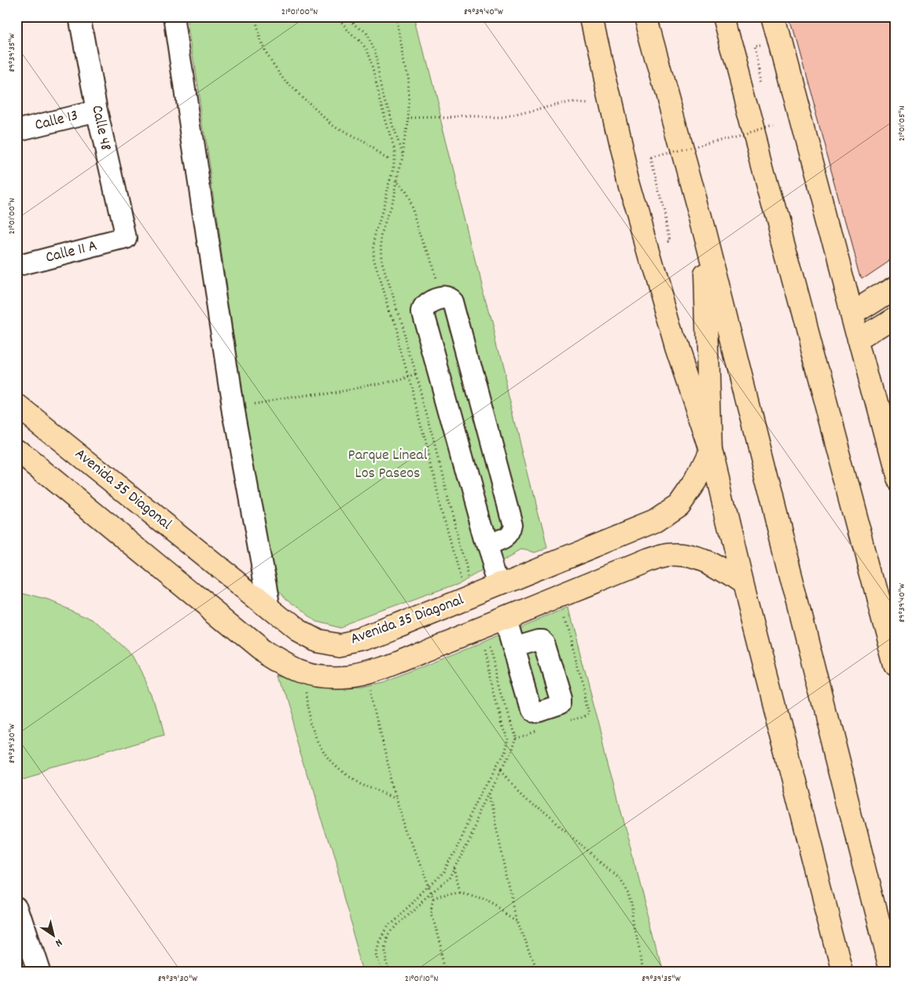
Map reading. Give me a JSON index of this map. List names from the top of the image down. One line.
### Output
{"streets":{"main road":["Avenida 35 Diagonal"],"street":["Calle 13","Calle 48","Calle 11 A"]},"crossings":[["Calle 13","Calle 48"],["Calle 48","Calle 11 A"]],"parks":["Parque Lineal Los Paseos"],"north":"bottom right","coordinates":["21°01'00\"N","89°39'40\"W","89°39'35\"W","21°01'05\"N","89°39'30\"W","21°01'10\"N"]}
